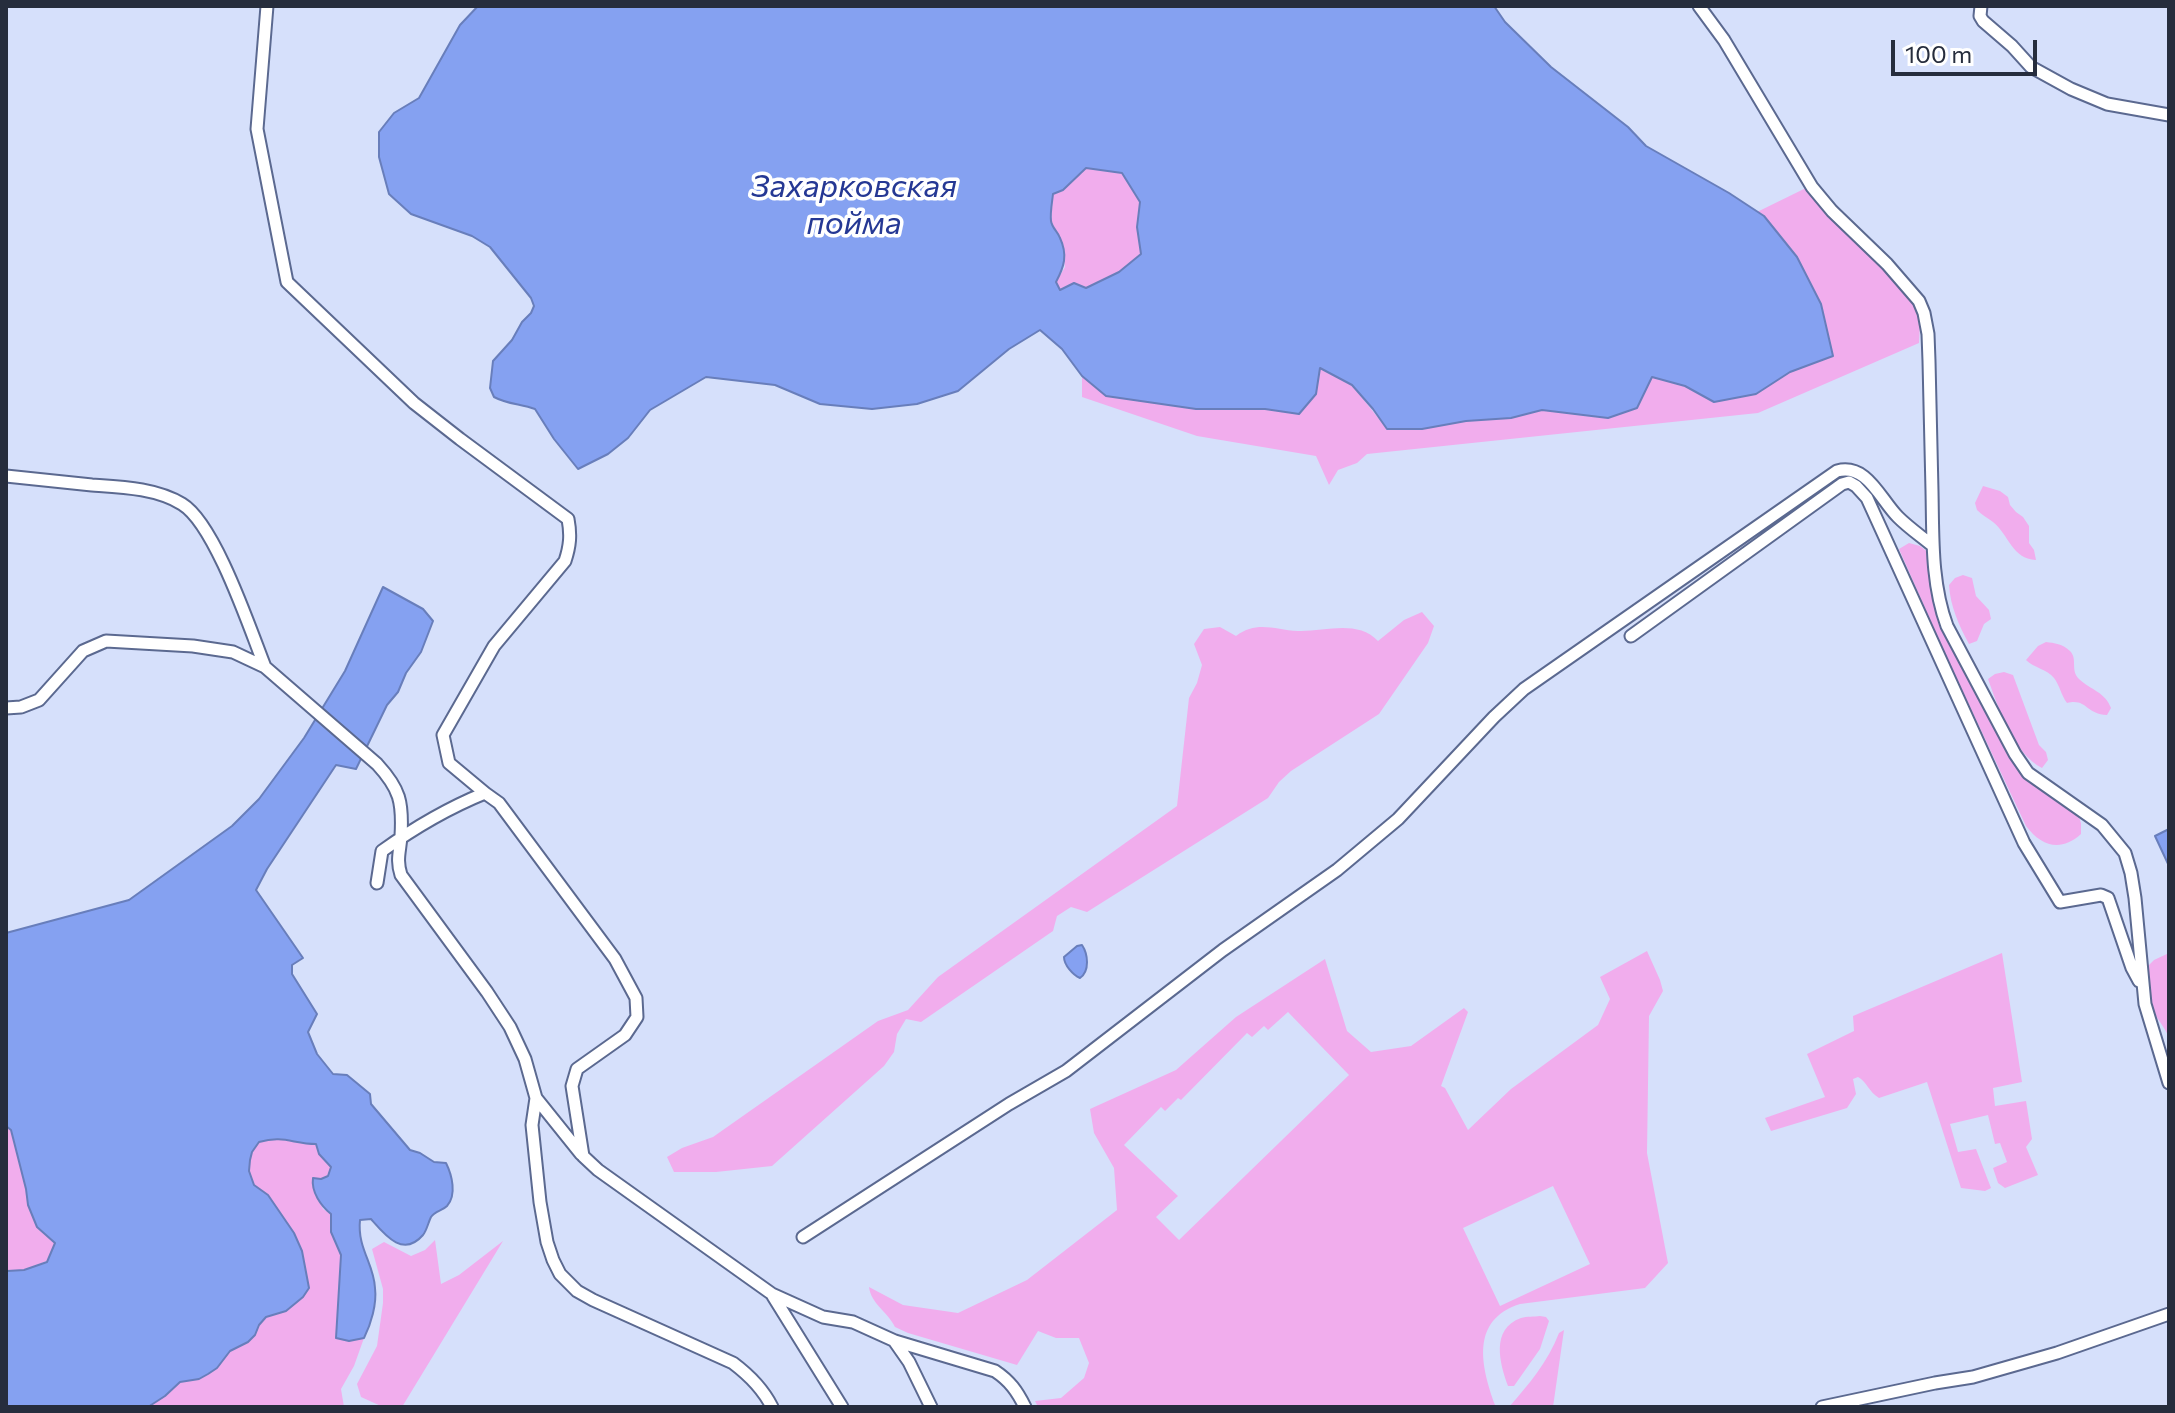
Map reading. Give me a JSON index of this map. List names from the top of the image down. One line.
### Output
{"water":["Захарковская пойма"],"scale_bar":"100 m"}
